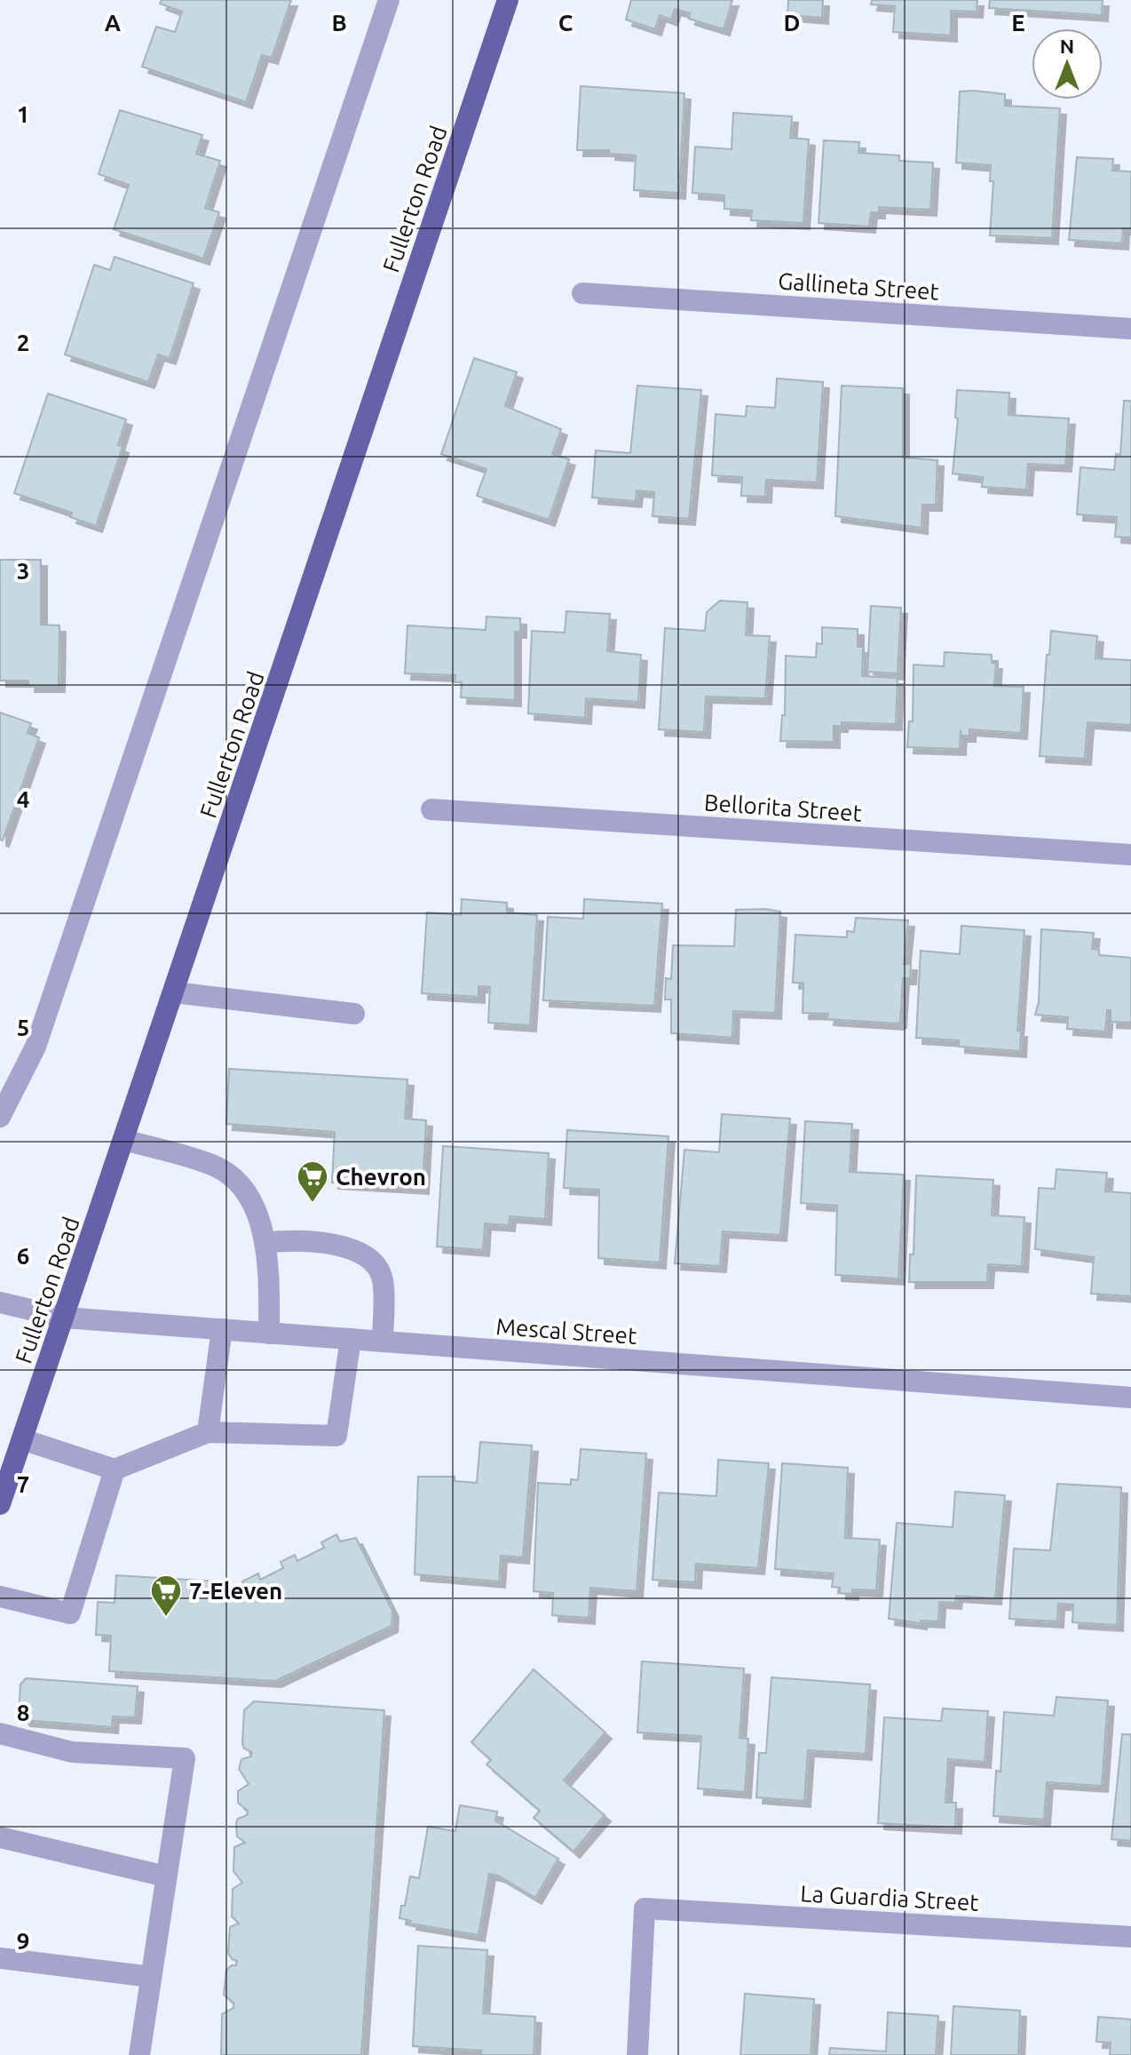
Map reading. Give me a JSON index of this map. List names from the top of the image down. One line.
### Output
{"streets":{"main road":["Fullerton Road"],"street":["Gallineta Street","Bellorita Street","Mescal Street","La Guardia Street"]},"crossings":[["Fullerton Road","Mescal Street"]],"places":{"supermarket":["Chevron","7-Eleven"]},"north":"top","grid":{"columns":["A","B","C","D","E"],"rows":["1","2","3","4","5","6","7","8","9"]}}
